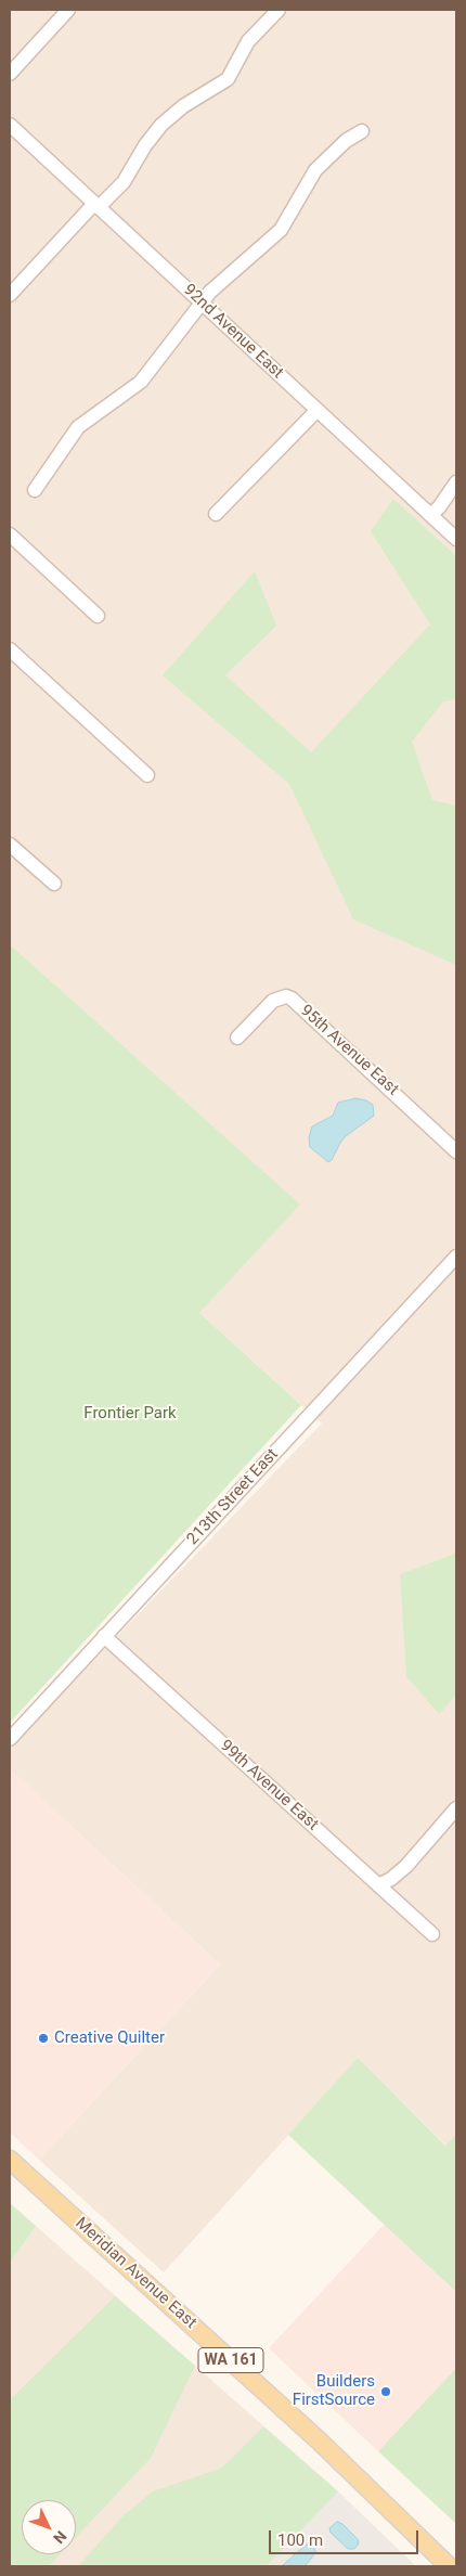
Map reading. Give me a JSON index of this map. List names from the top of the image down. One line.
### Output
{"streets":{"main road":["Meridian Avenue East","WA 161"],"street":["92nd Avenue East","95th Avenue East","213th Street East","99th Avenue East"]},"crossings":[["213th Street East","99th Avenue East"]],"parks":["Frontier Park"],"places":["Creative Quilter","Builders FirstSource"],"scale_bar":"100 m","north":"bottom right"}
